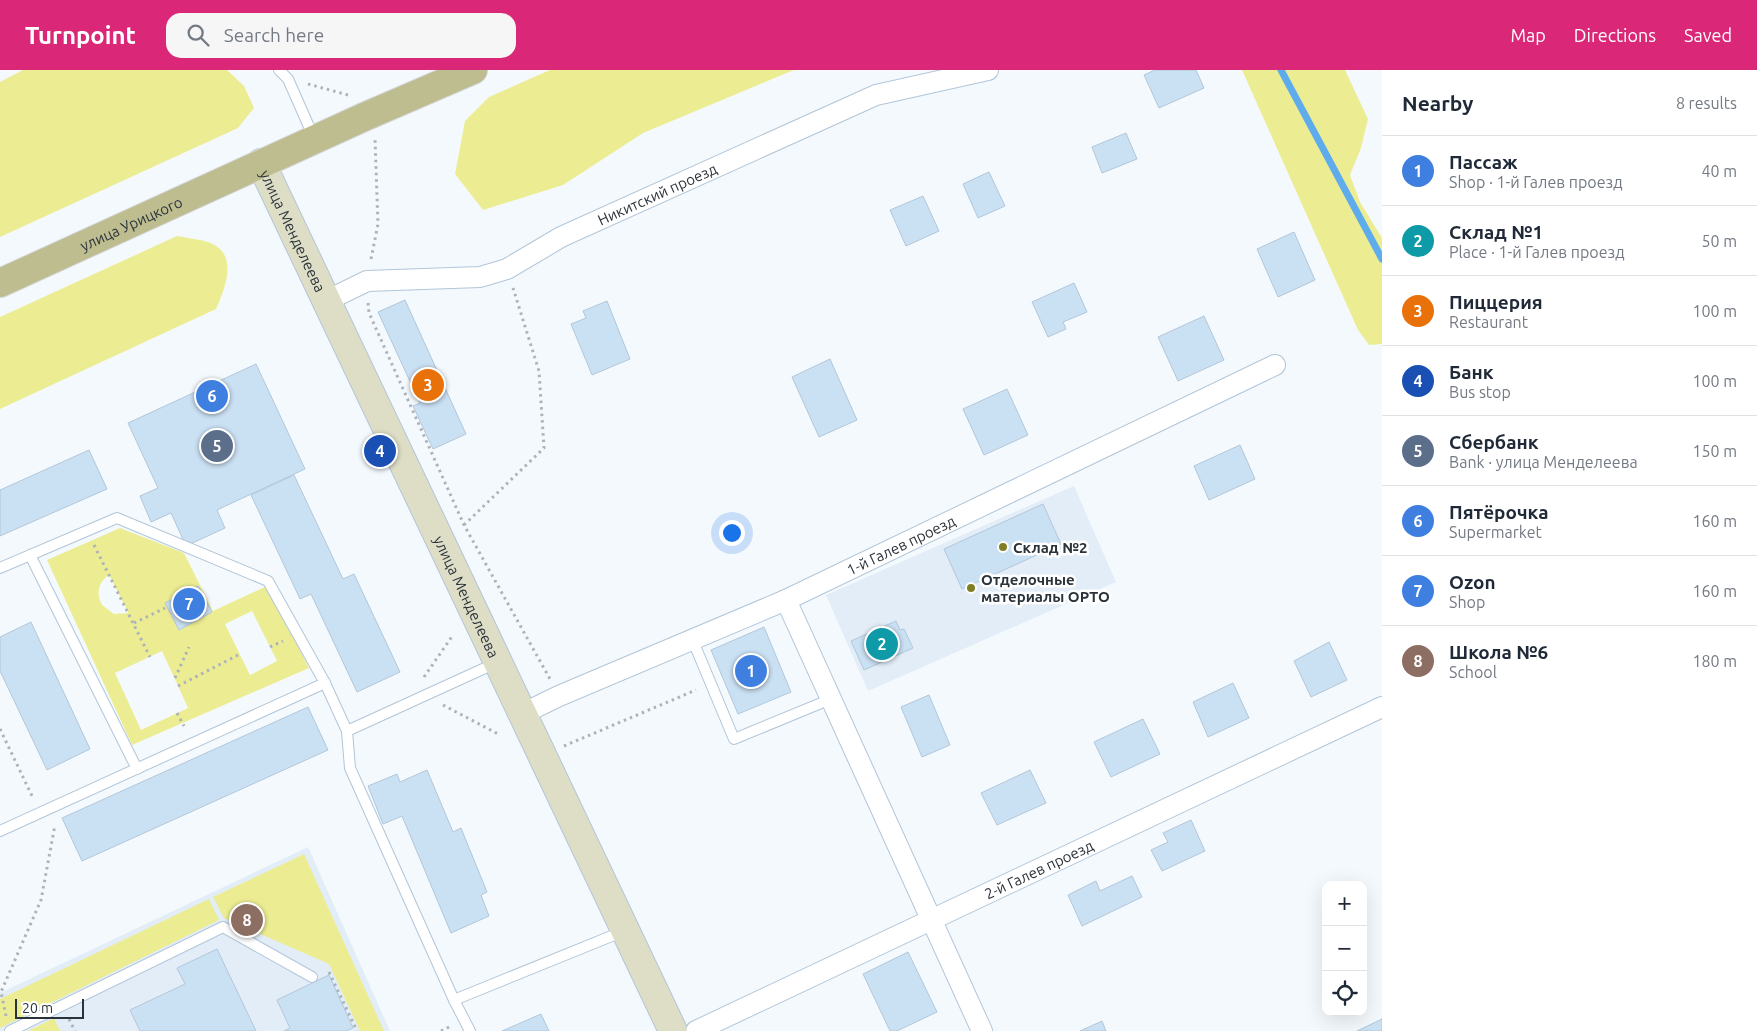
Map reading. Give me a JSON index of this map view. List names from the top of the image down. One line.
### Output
{"streets":{"main road":["улица Урицкого","улица Менделеева"],"street":["Никитский проезд","1-й Галев проезд","2-й Галев проезд"]},"crossings":[["Никитский проезд","улица Менделеева"],["улица Урицкого","улица Менделеева"],["улица Менделеева","1-й Галев проезд"]],"places":["Склад №2","Отделочные материалы ОРТО"],"scale_bar":"20 m","page":{"header":"Turnpoint","search":"Search here","nav":["Map","Directions","Saved"],"heading":["Nearby","8 results"],"list":[{"mark":"1","name":"Пассаж","note":"Shop · 1-й Галев проезд","value":"40 m"},{"mark":"2","name":"Склад №1","note":"Place · 1-й Галев проезд","value":"50 m"},{"mark":"3","name":"Пиццерия","note":"Restaurant","value":"100 m"},{"mark":"4","name":"Банк","note":"Bus stop","value":"100 m"},{"mark":"5","name":"Сбербанк","note":"Bank · улица Менделеева","value":"150 m"},{"mark":"6","name":"Пятёрочка","note":"Supermarket","value":"160 m"},{"mark":"7","name":"Ozon","note":"Shop","value":"160 m"},{"mark":"8","name":"Школа №6","note":"School","value":"180 m"}],"pins":["3","6","5","4","7","2","1","8"],"map_buttons":["+","−"],"scale":"20 m"}}
